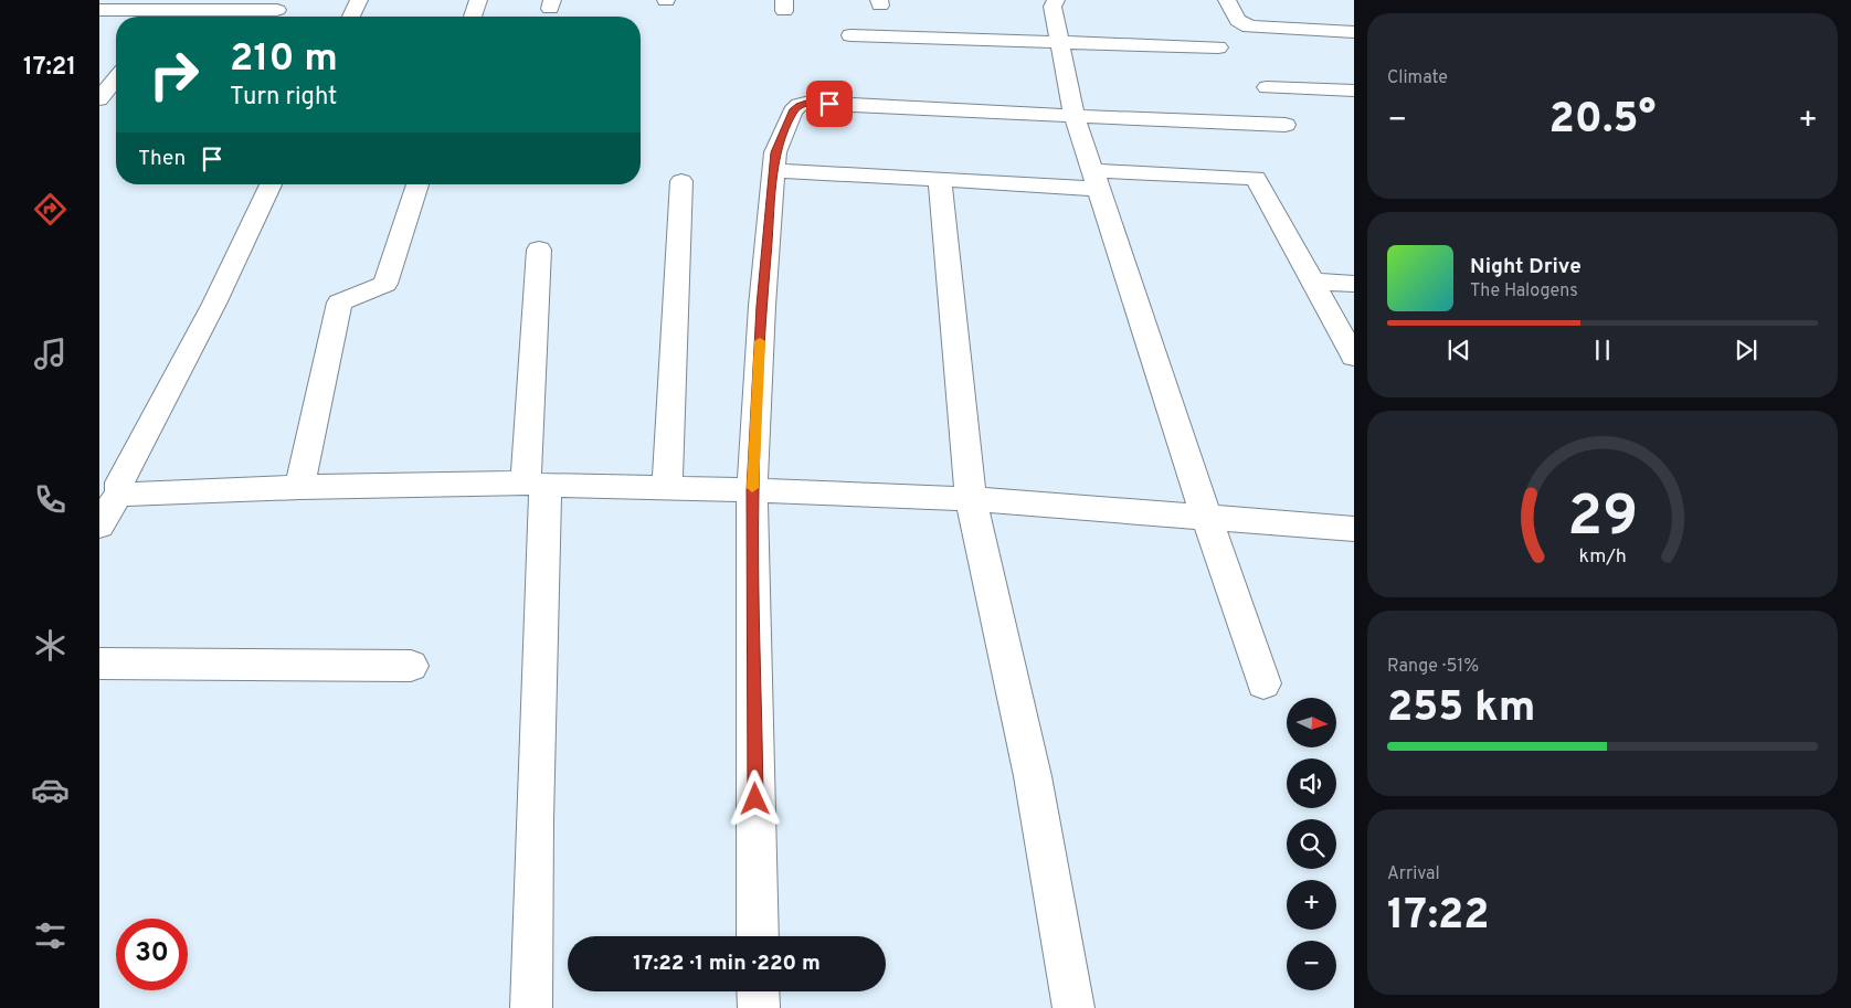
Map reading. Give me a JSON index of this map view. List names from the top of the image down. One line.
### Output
{"north":"right","page":{"tabs":"17:21","tile":["Climate",["Range · 51%","255 km"],["Arrival","17:22"]],"turn":["210 m","Turn right"],"heat":["−","20.5°","+"],"then":"Then","song":["Night Drive","The Halogens"],"map_buttons":["+","−"],"limit":"30","trip":"17:22 · 1 min · 220 m","gauge":["29","km/h"]}}
